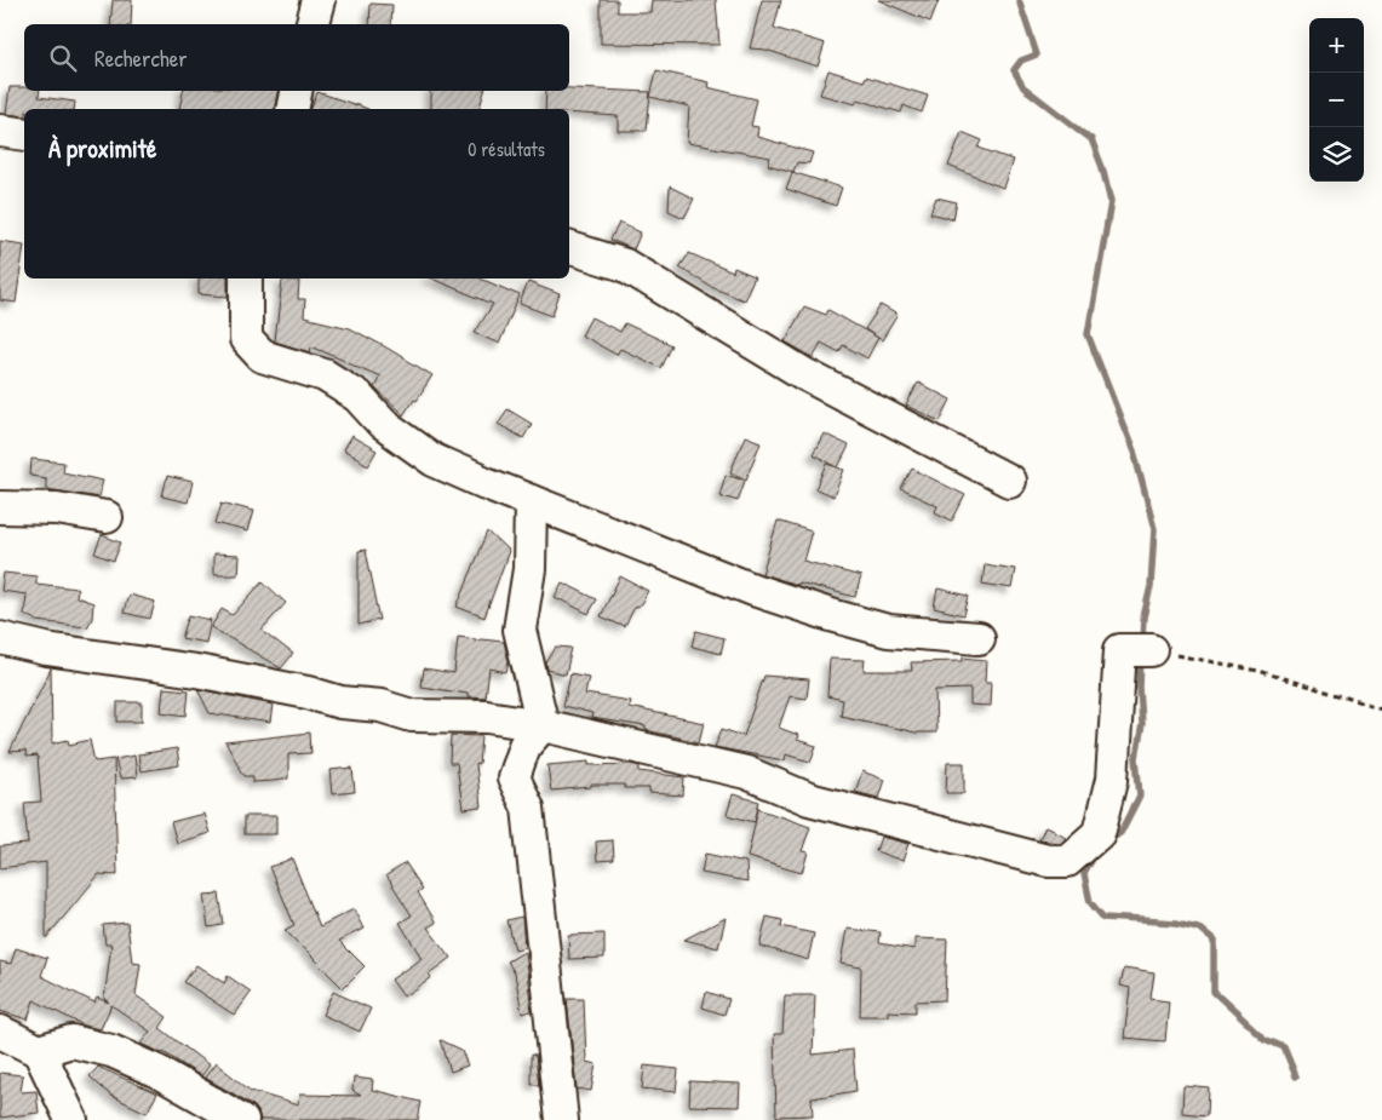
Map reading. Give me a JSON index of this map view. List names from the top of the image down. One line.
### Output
{"page":{"map_buttons":["+","−"],"search":"Rechercher","heading":["À proximité","0 résultats"]}}
